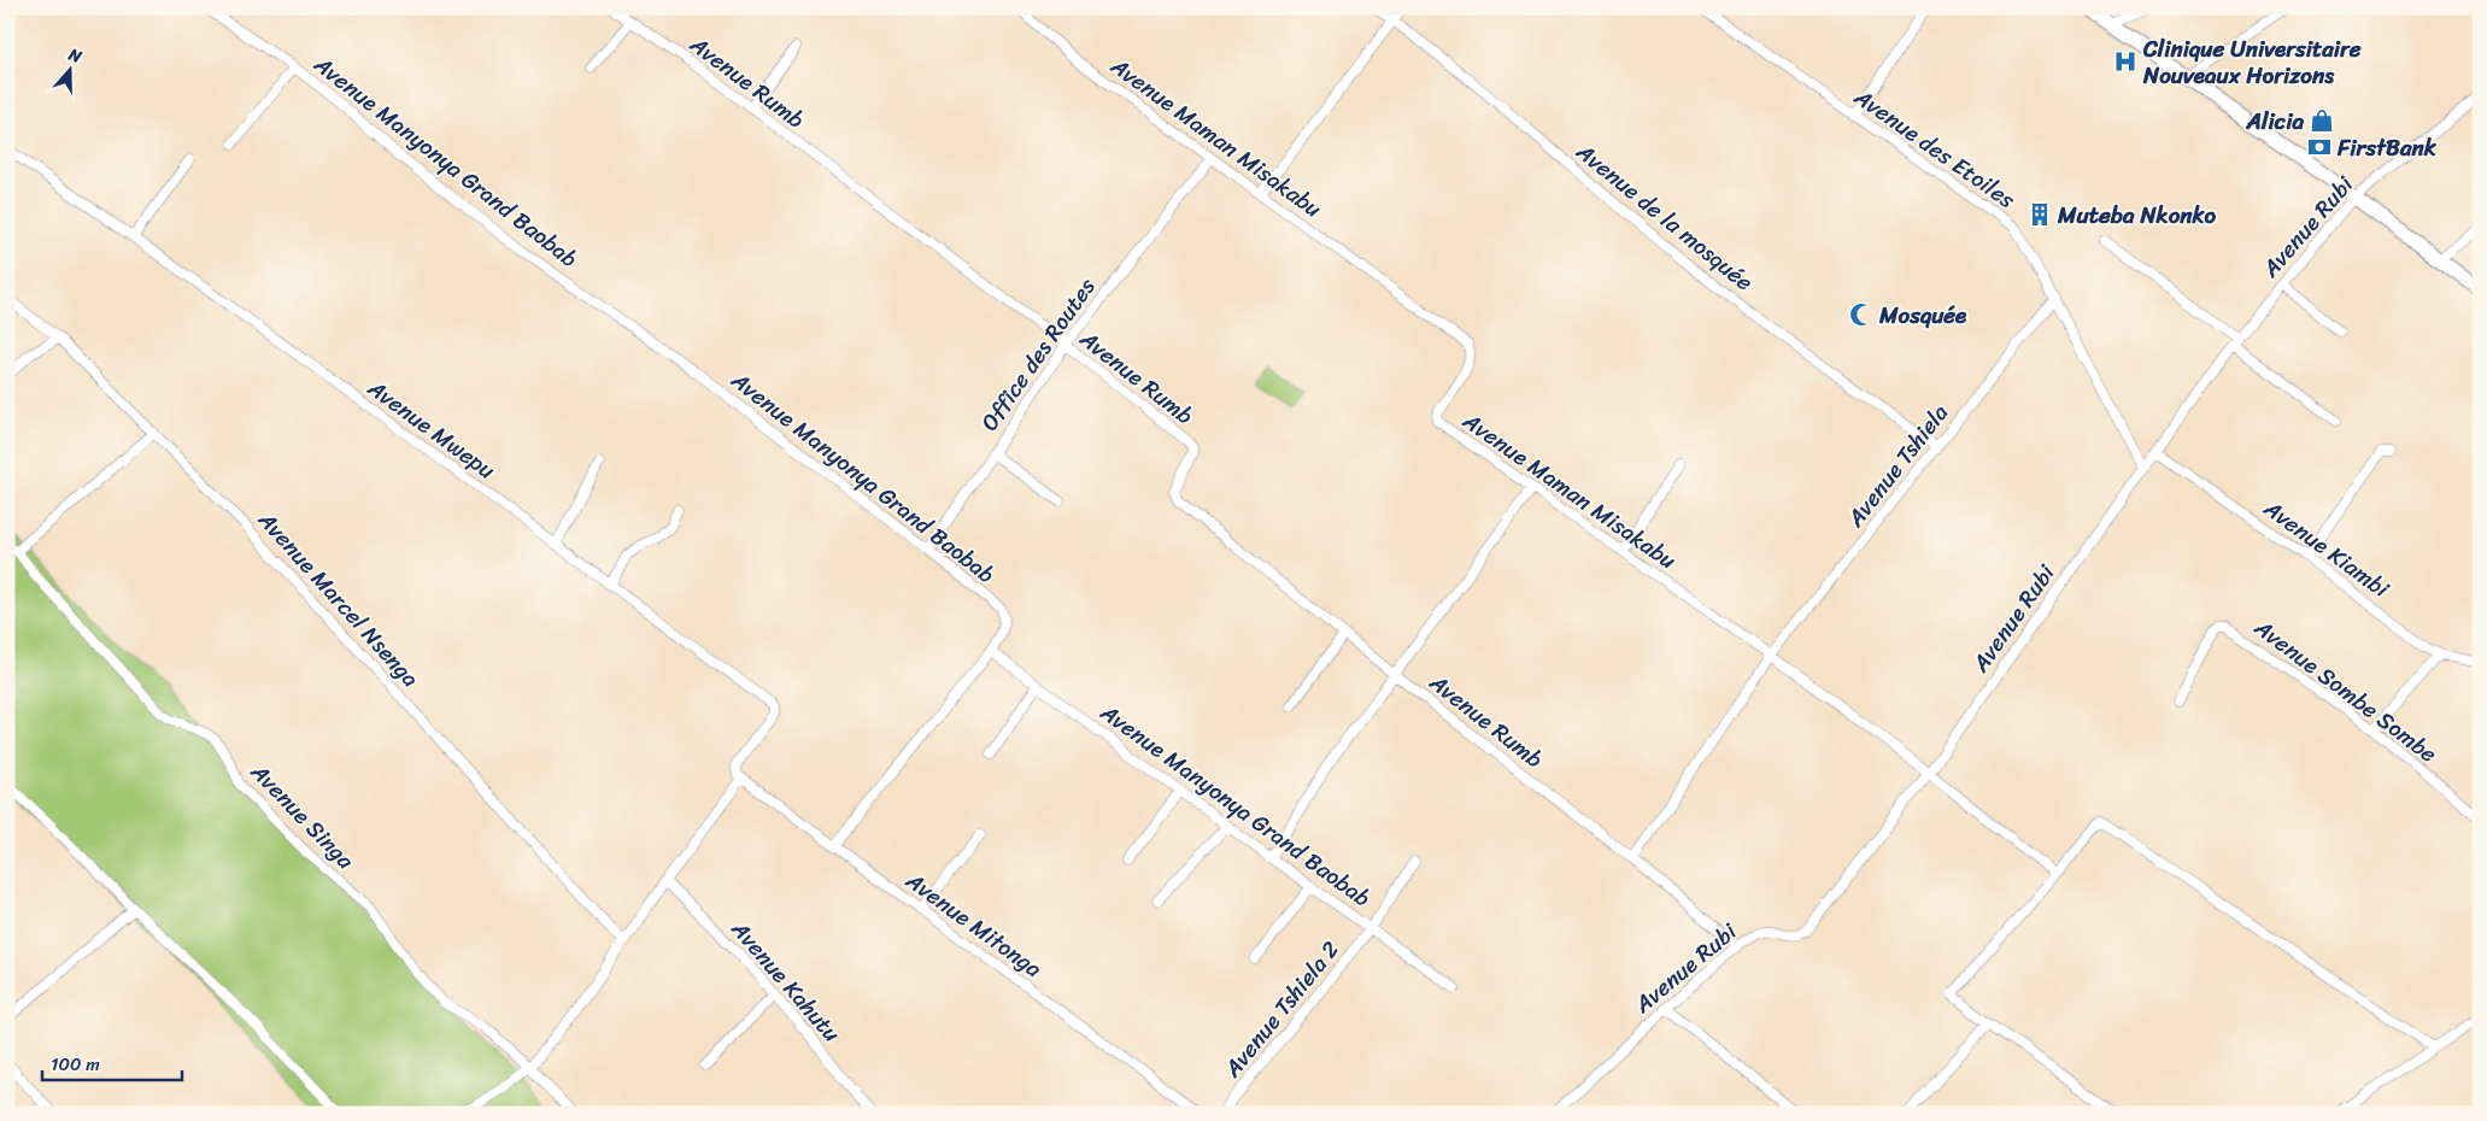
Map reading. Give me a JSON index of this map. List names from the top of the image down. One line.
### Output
{"streets":{"street":["Avenue Rumb","Avenue Maman Misakabu","Avenue des Etoiles","Avenue Manyonya Grand Baobab","Avenue de la mosquée","Avenue Rubi","Office des Routes","Avenue Mwepu","Avenue Tshiela","Avenue Kiambi","Avenue Marcel Nsenga","Avenue Sombe Sombe","Avenue Singa","Avenue Mitonga","Avenue Kahutu","Avenue Tshiela 2"]},"crossings":[["Avenue Rumb","Avenue Rubi"],["Avenue Rumb","Office des Routes"],["Avenue Rumb","Avenue Tshiela"],["Avenue Maman Misakabu","Avenue Rubi"],["Avenue Maman Misakabu","Office des Routes"],["Avenue Maman Misakabu","Avenue Tshiela"],["Avenue des Etoiles","Avenue Rubi"],["Avenue des Etoiles","Avenue Tshiela"],["Avenue Manyonya Grand Baobab","Office des Routes"],["Avenue Manyonya Grand Baobab","Avenue Tshiela 2"],["Avenue de la mosquée","Avenue Tshiela"],["Avenue Rubi","Avenue Kiambi"],["Avenue Mwepu","Avenue Mitonga"]],"places":{"hospital":["Clinique Universitaire Nouveaux Horizons"],"shop":["Alicia"],"bank":["FirstBank"],"building":["Muteba Nkonko"],"mosque":["Mosquée"]},"scale_bar":"100 m","north":"top"}
